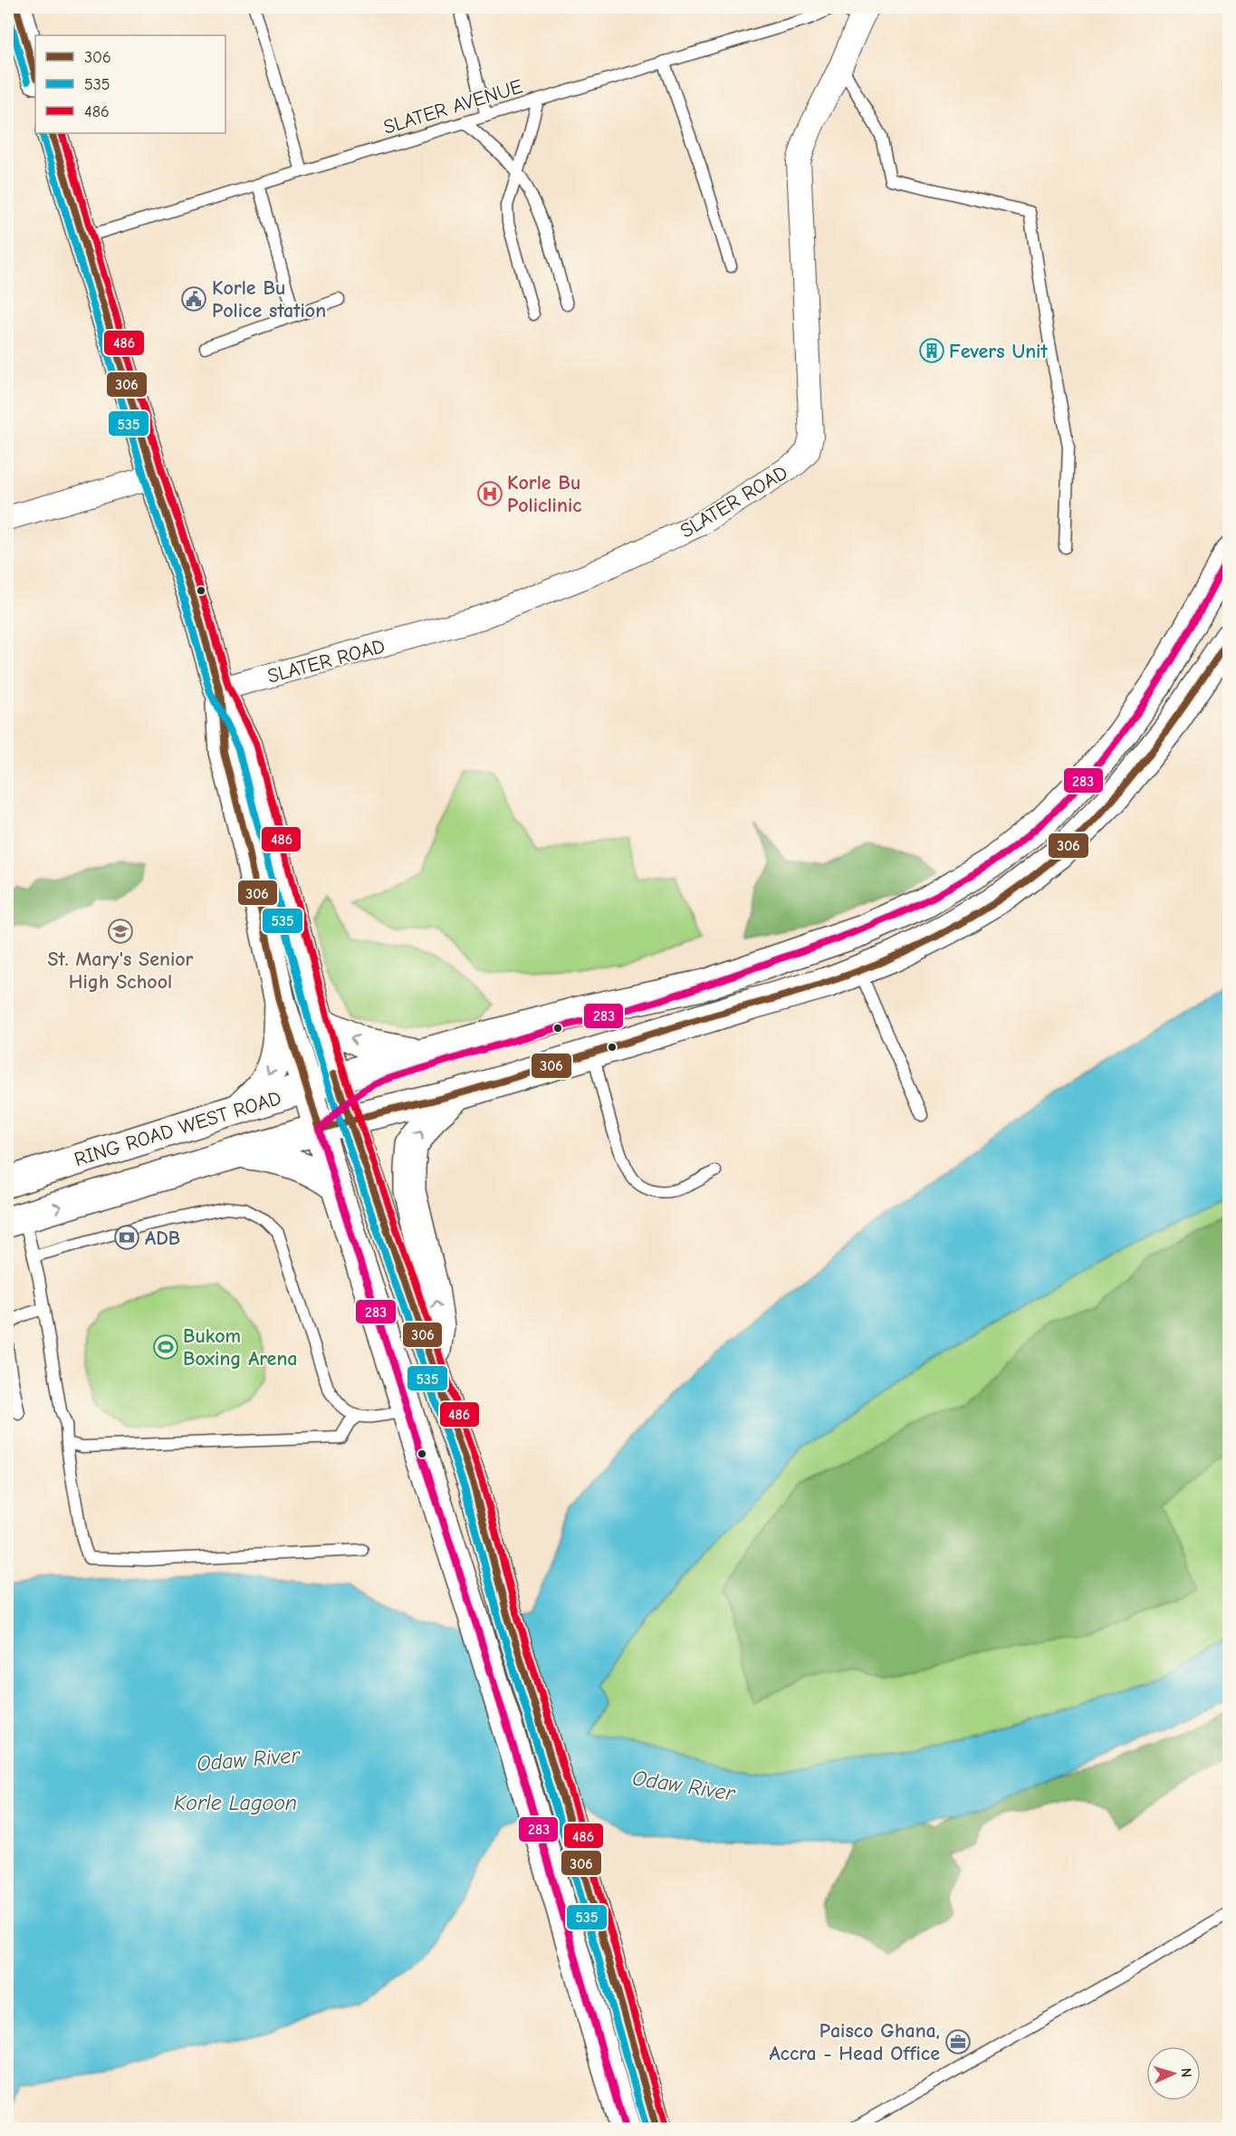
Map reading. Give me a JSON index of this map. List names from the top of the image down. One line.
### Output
{"streets":{"main road":["RING ROAD WEST ROAD"],"street":["SLATER ROAD"],"lane":["SLATER AVENUE"]},"water":["Odaw River","Korle Lagoon"],"places":{"public building":["Korle Bu Police station"],"building":["Fevers Unit"],"hospital":["Korle Bu Policlinic"],"school or university":["St. Mary's Senior High School"],"bank":["ADB"],"sports":["Bukom Boxing Arena"],"office":["Paisco Ghana, Accra - Head Office"]},"lines":["transit line 306","transit line 535","transit line 486","transit line 283"],"legend":["306","535","486"],"north":"right"}
